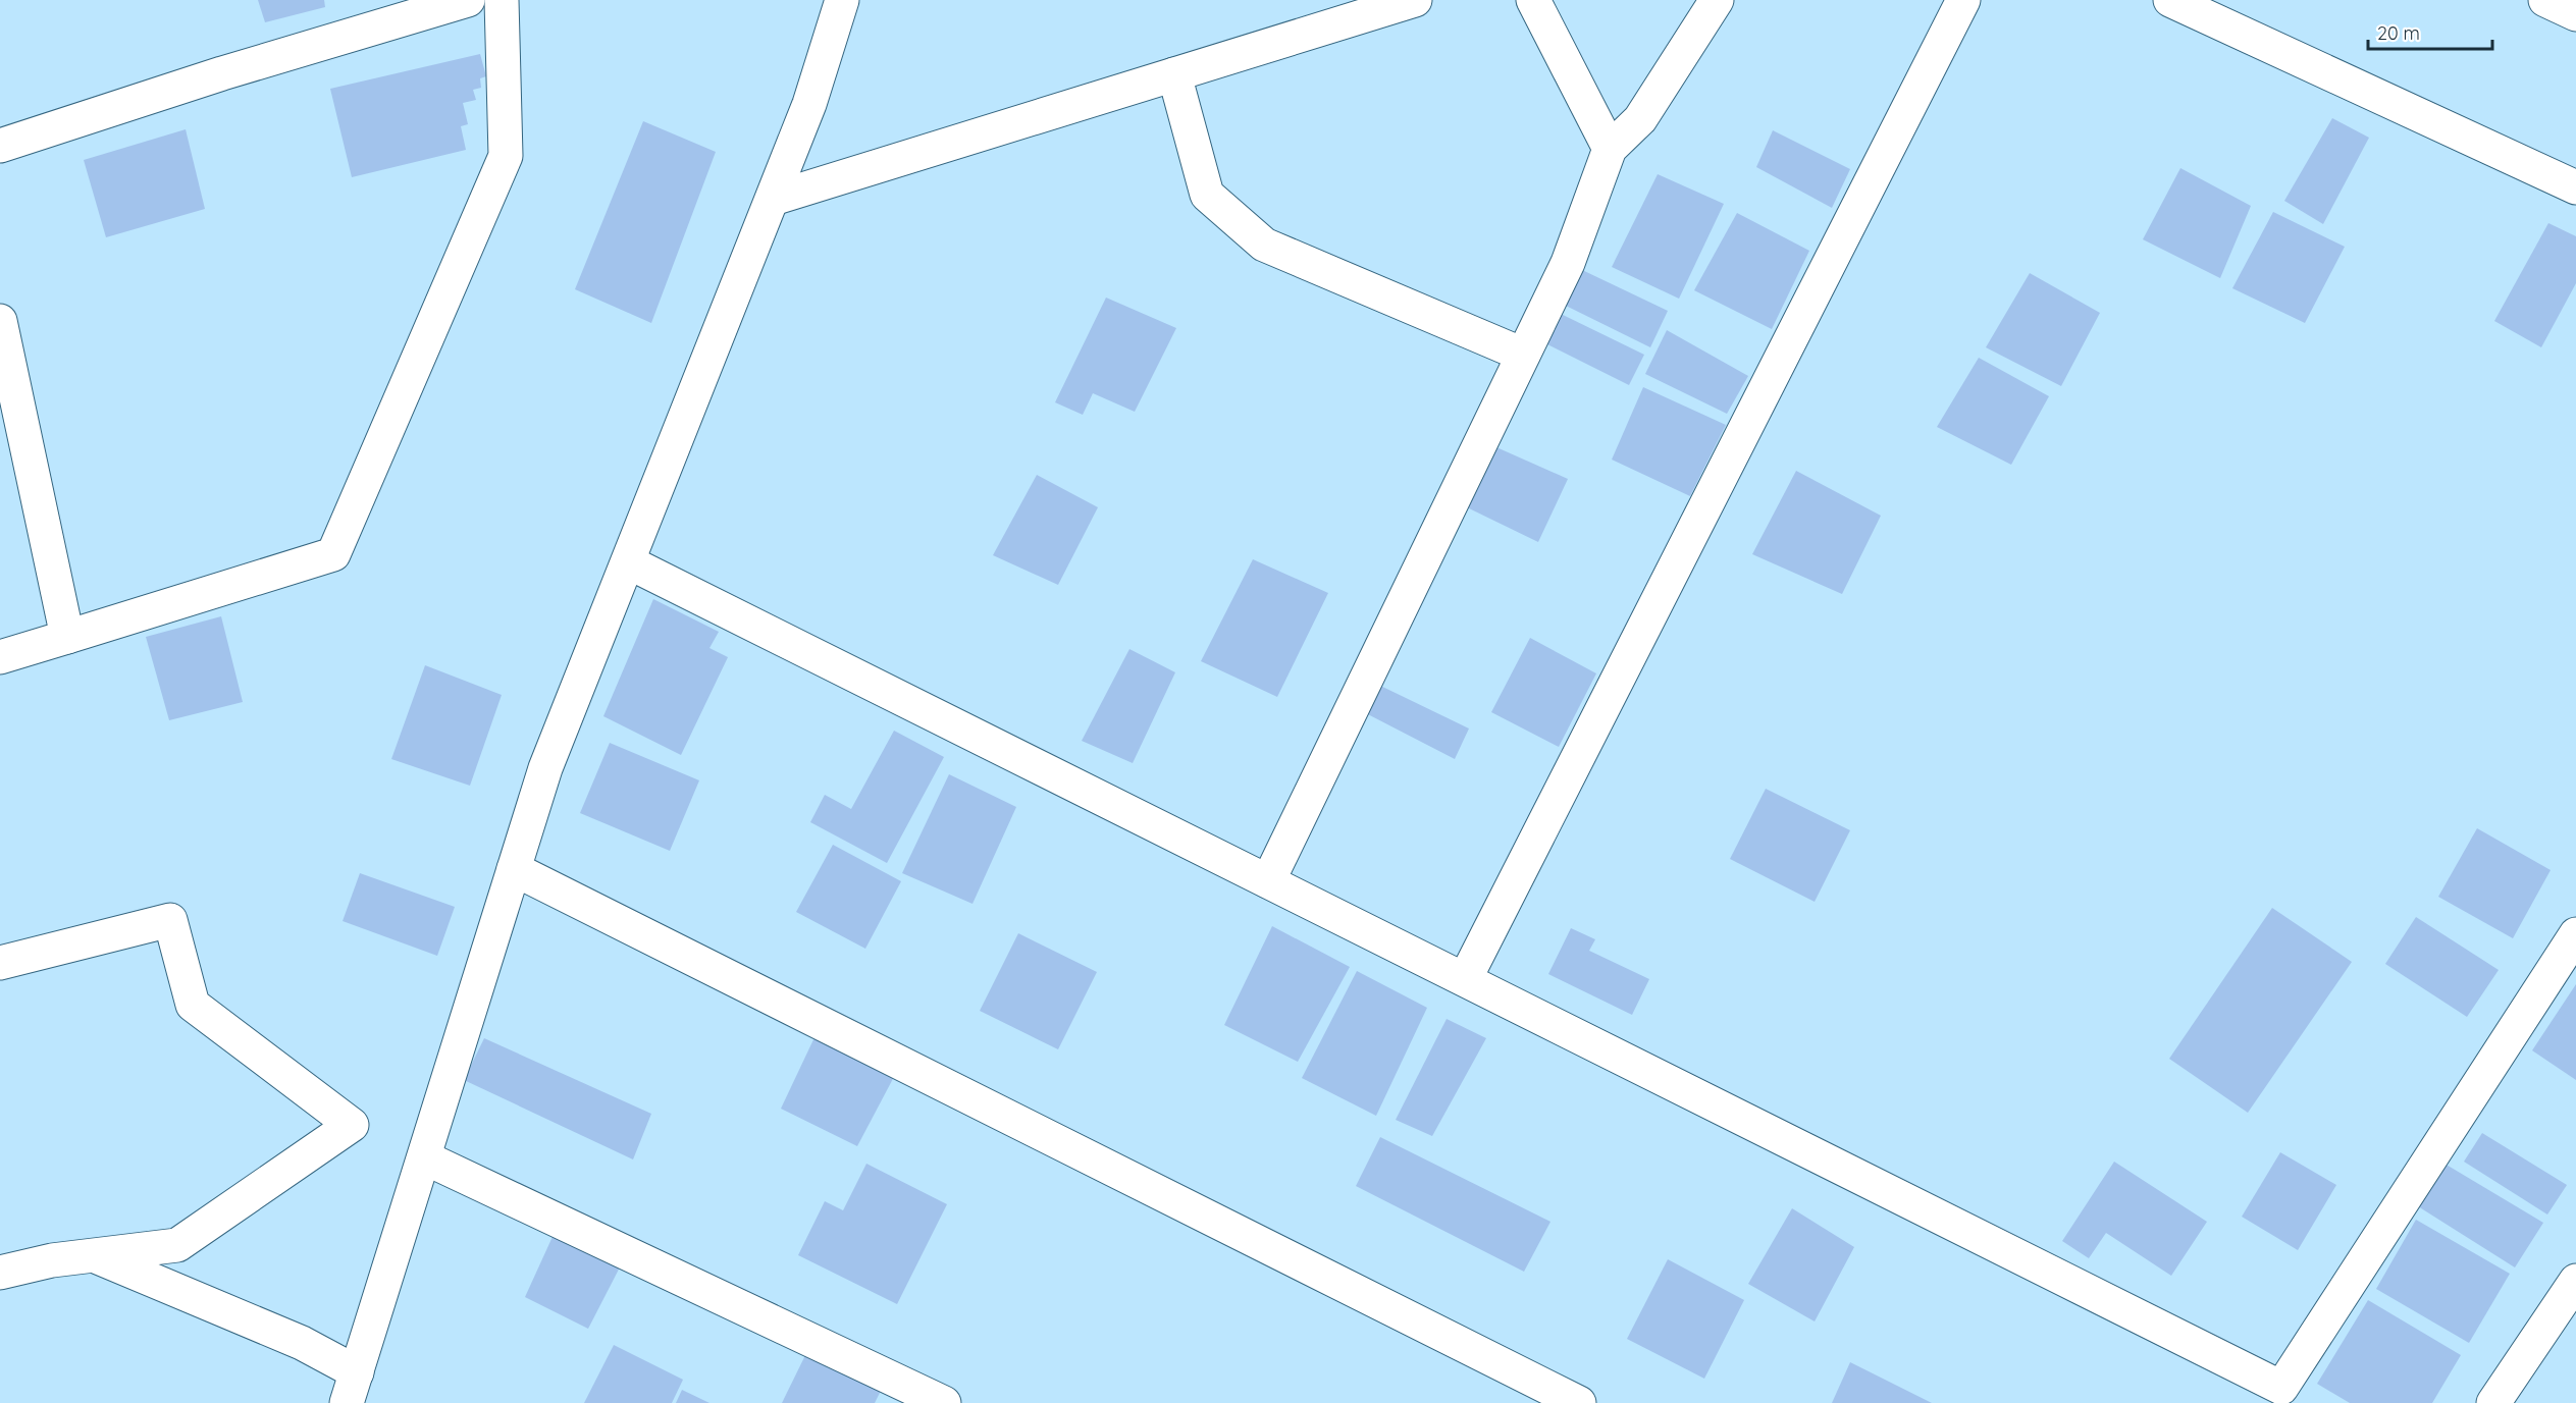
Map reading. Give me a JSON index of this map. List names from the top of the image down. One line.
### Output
{"scale_bar":"20 m"}
